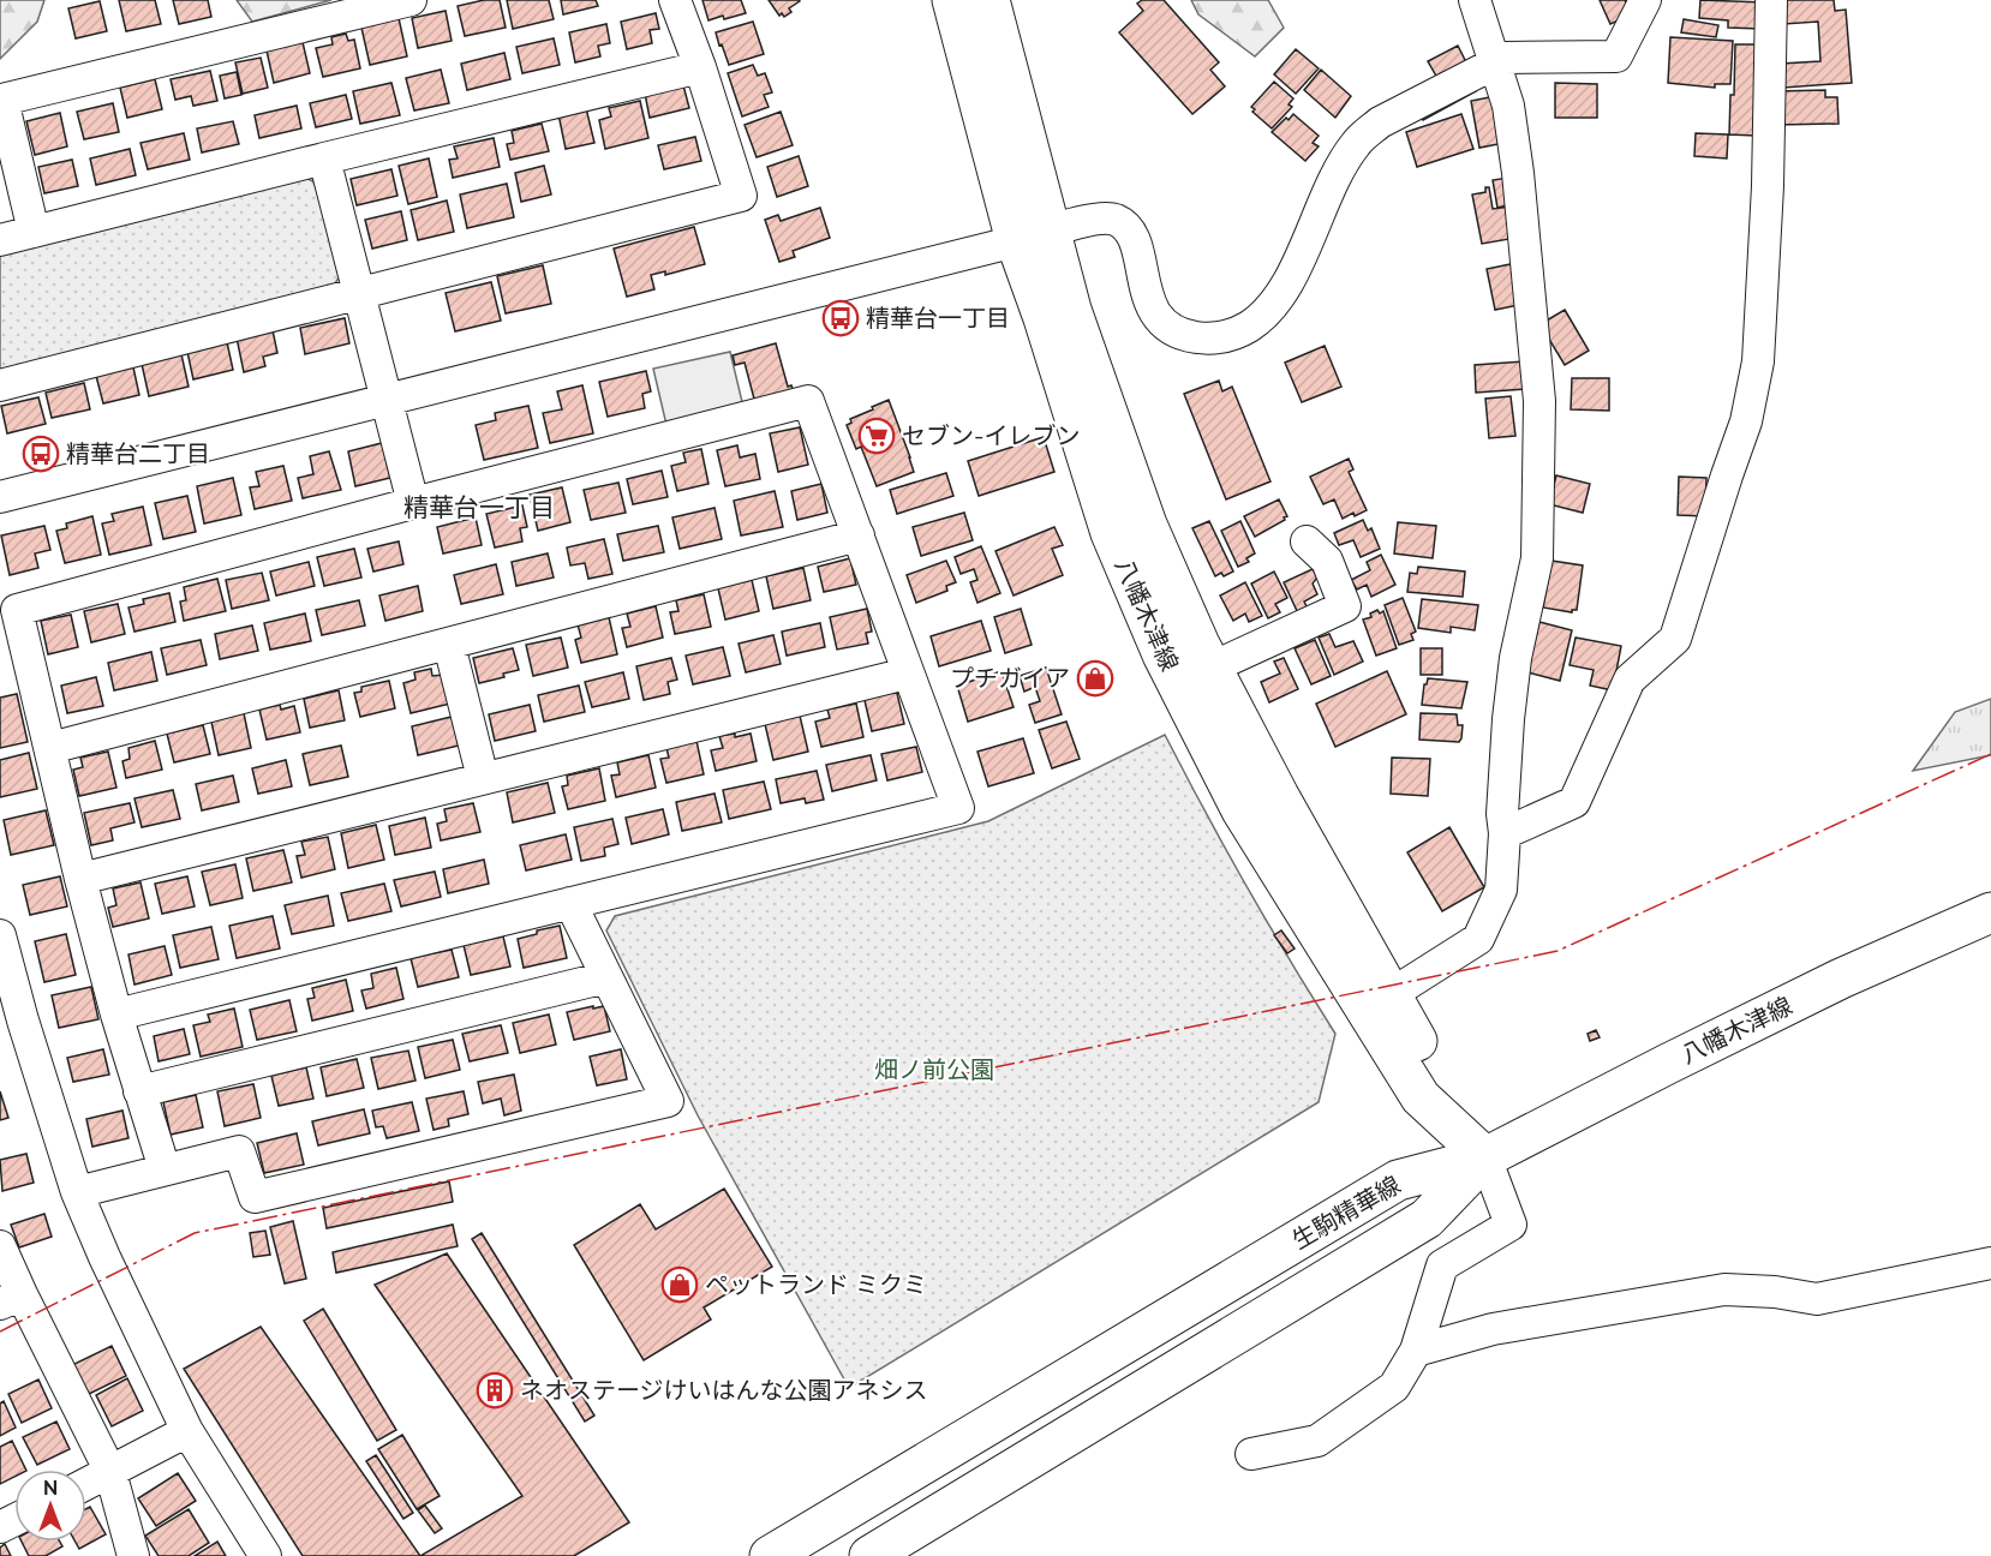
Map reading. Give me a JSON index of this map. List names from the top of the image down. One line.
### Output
{"streets":{"main road":["八幡木津線","生駒精華線"]},"crossings":[["八幡木津線","生駒精華線"]],"districts":["精華台一丁目"],"parks":["畑ノ前公園"],"places":{"bus stop":["精華台一丁目","精華台二丁目"],"supermarket":["セブン-イレブン"],"shop":["プチガイア","ペットランド ミクミ"],"building":["ネオステージけいはんな公園アネシス"]},"north":"top"}
